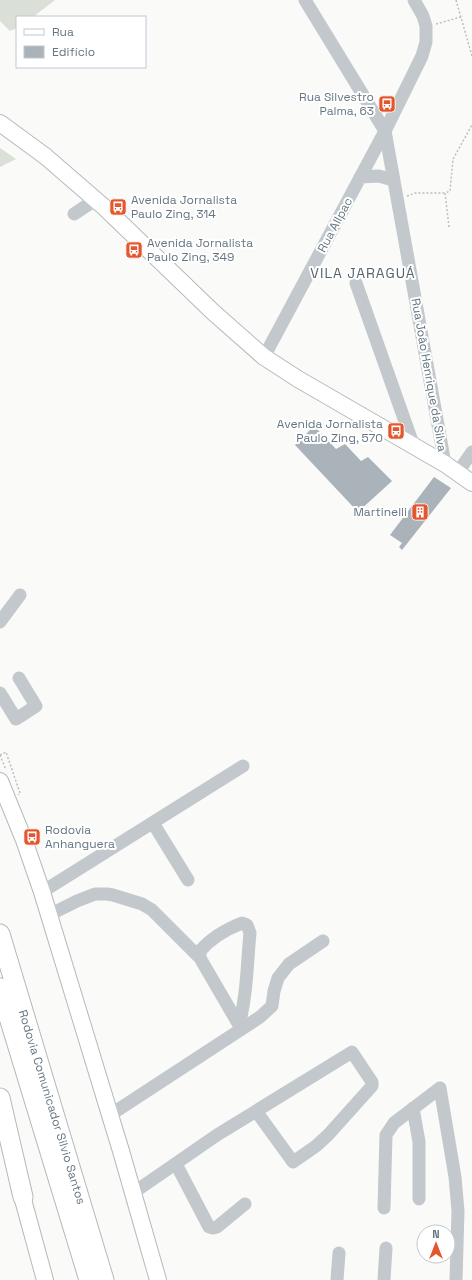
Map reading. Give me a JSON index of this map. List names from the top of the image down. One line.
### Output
{"streets":{"highway":["Rodovia Comunicador Silvio Santos"],"street":["Rua Allpac","Rua João Henrique da Silva"]},"crossings":[["Rua Allpac","Rua João Henrique da Silva"]],"districts":["VILA JARAGUÁ"],"places":{"bus stop":["Rua Silvestro Palma, 63","Avenida Jornalista Paulo Zing, 314","Avenida Jornalista Paulo Zing, 349","Avenida Jornalista Paulo Zing, 570","Rodovia Anhanguera"],"building":["Martinelli"]},"legend":["Rua","Edifício"],"north":"top"}
